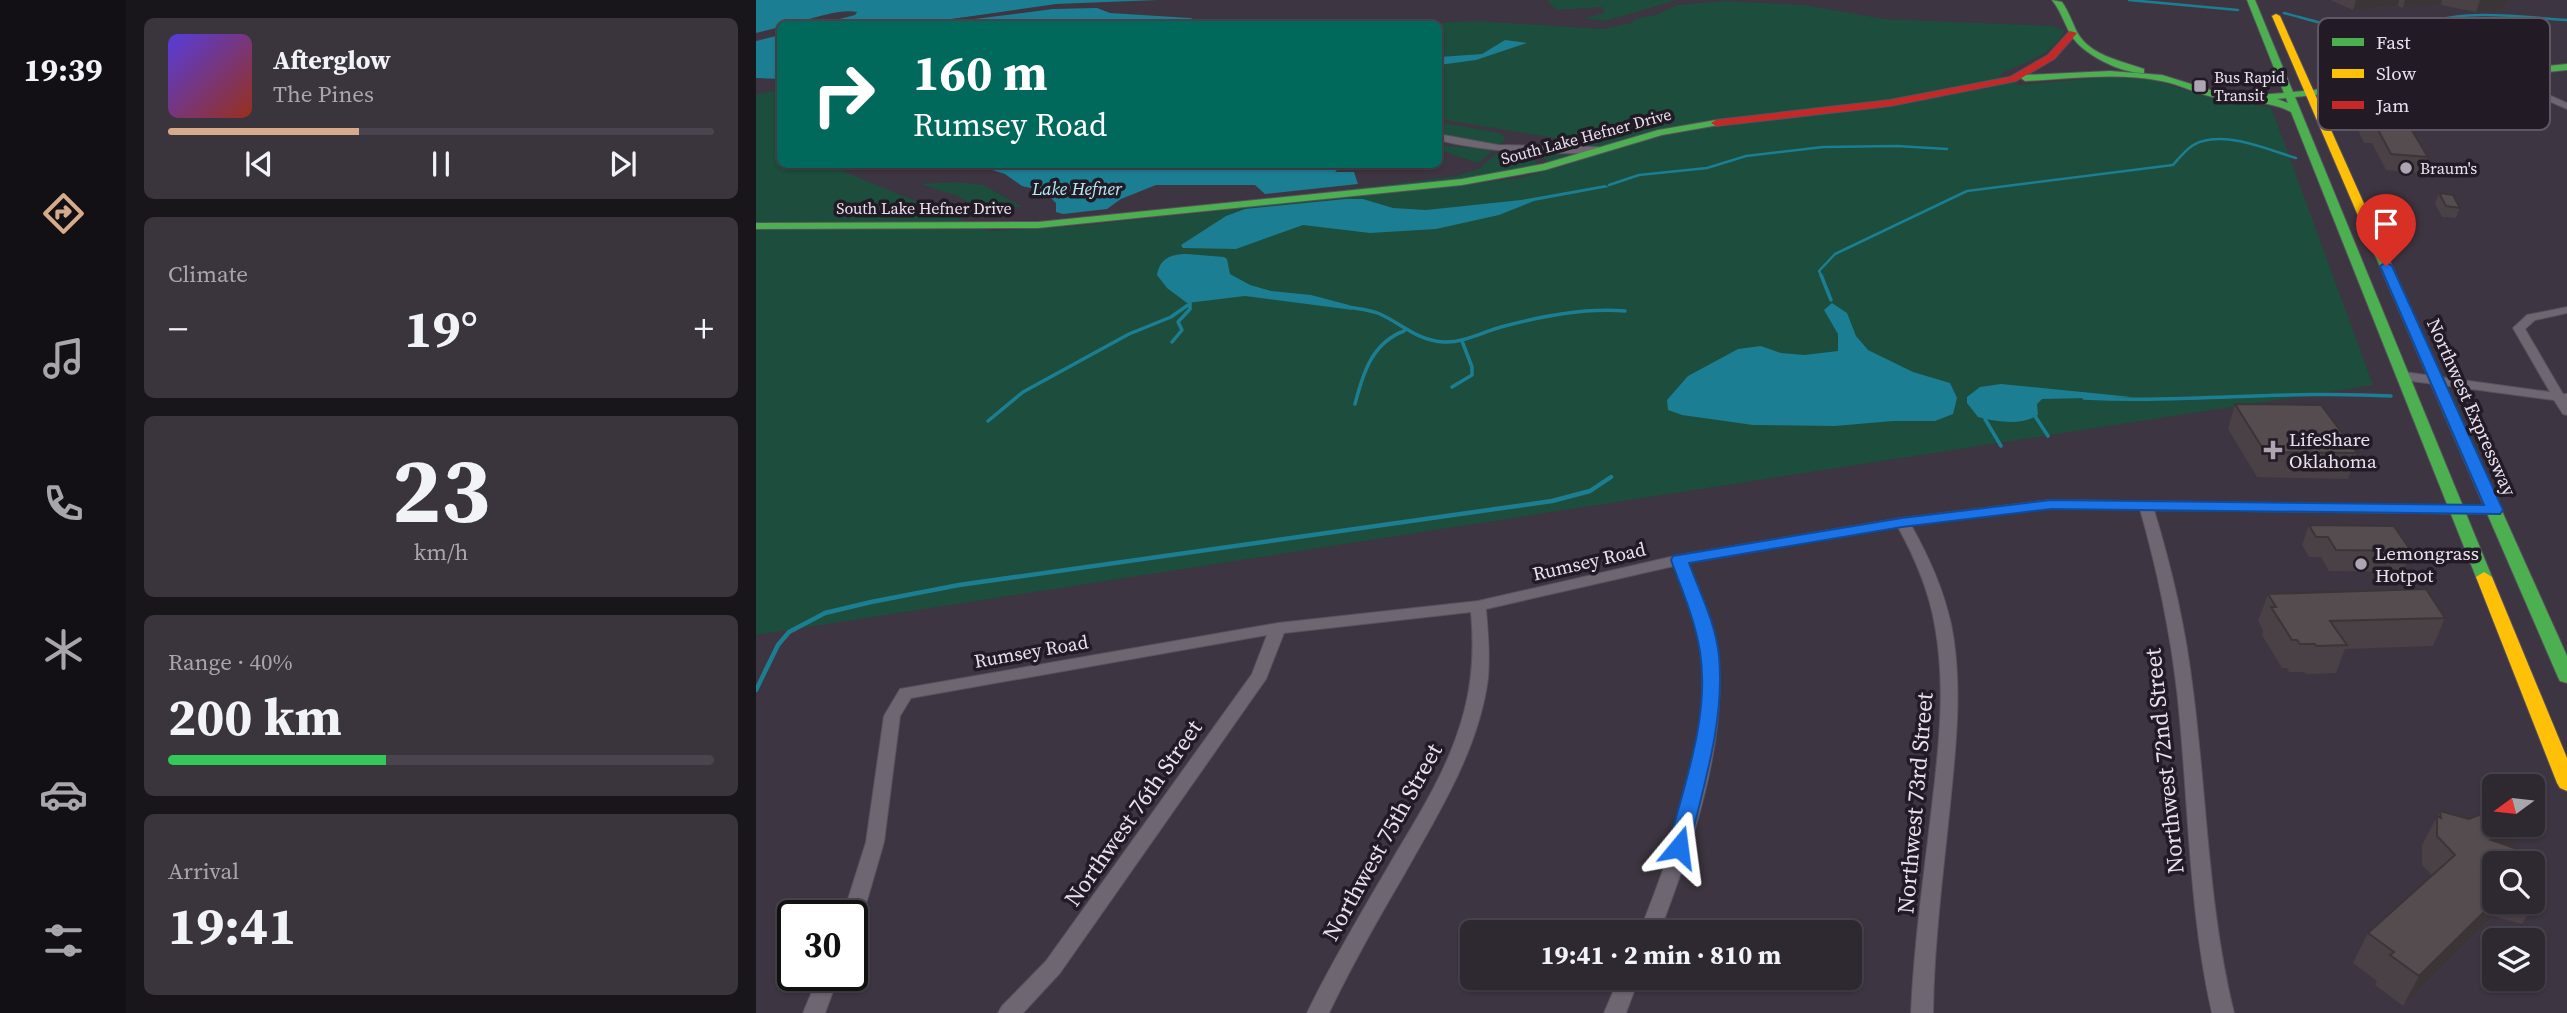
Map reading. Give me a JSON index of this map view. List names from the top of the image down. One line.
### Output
{"streets":{"main road":["South Lake Hefner Drive","Northwest Expressway"],"street":["Rumsey Road","Northwest 72nd Street","Northwest 73rd Street","Northwest 76th Street","Northwest 75th Street"]},"crossings":[["Northwest Expressway","Rumsey Road"],["Rumsey Road","Northwest 72nd Street"],["Rumsey Road","Northwest 73rd Street"],["Rumsey Road","Northwest 76th Street"],["Rumsey Road","Northwest 75th Street"]],"water":["Lake Hefner"],"places":{"transit":["Bus Rapid Transit"],"other":["Braum's","Lemongrass Hotpot"],"health":["LifeShare Oklahoma"]},"legend":["Fast","Slow","Jam"],"north":"left","page":{"tabs":"19:39","turn":["160 m","Rumsey Road"],"song":["Afterglow","The Pines"],"tile":["Climate",["23","km/h"],["Range · 40%","200 km"],["Arrival","19:41"]],"heat":["−","19°","+"],"limit":"30","trip":"19:41 · 2 min · 810 m"}}
